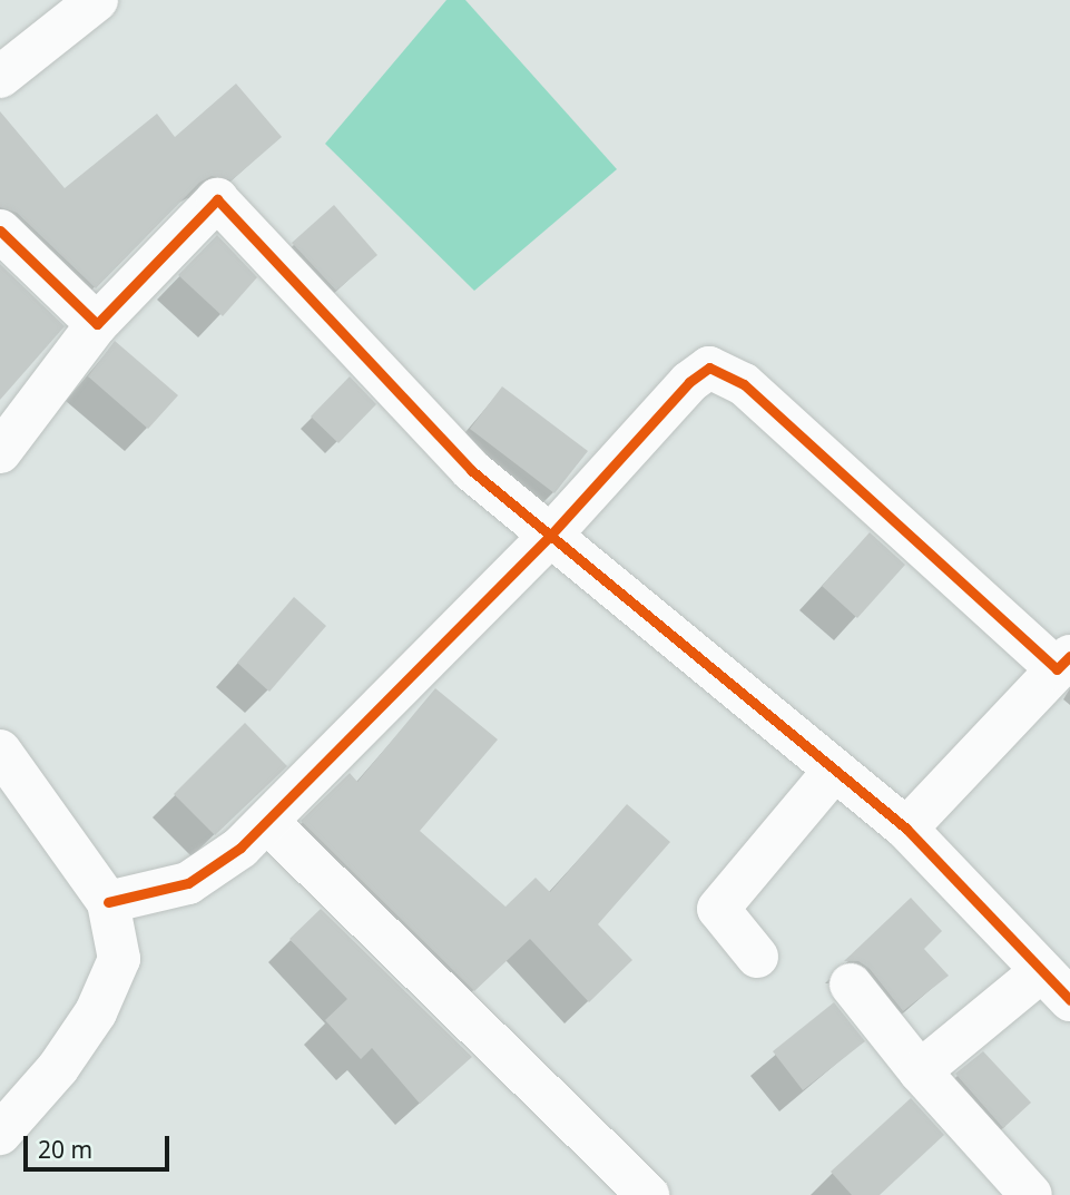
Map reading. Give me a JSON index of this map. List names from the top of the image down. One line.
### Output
{"scale_bar":"20 m"}
